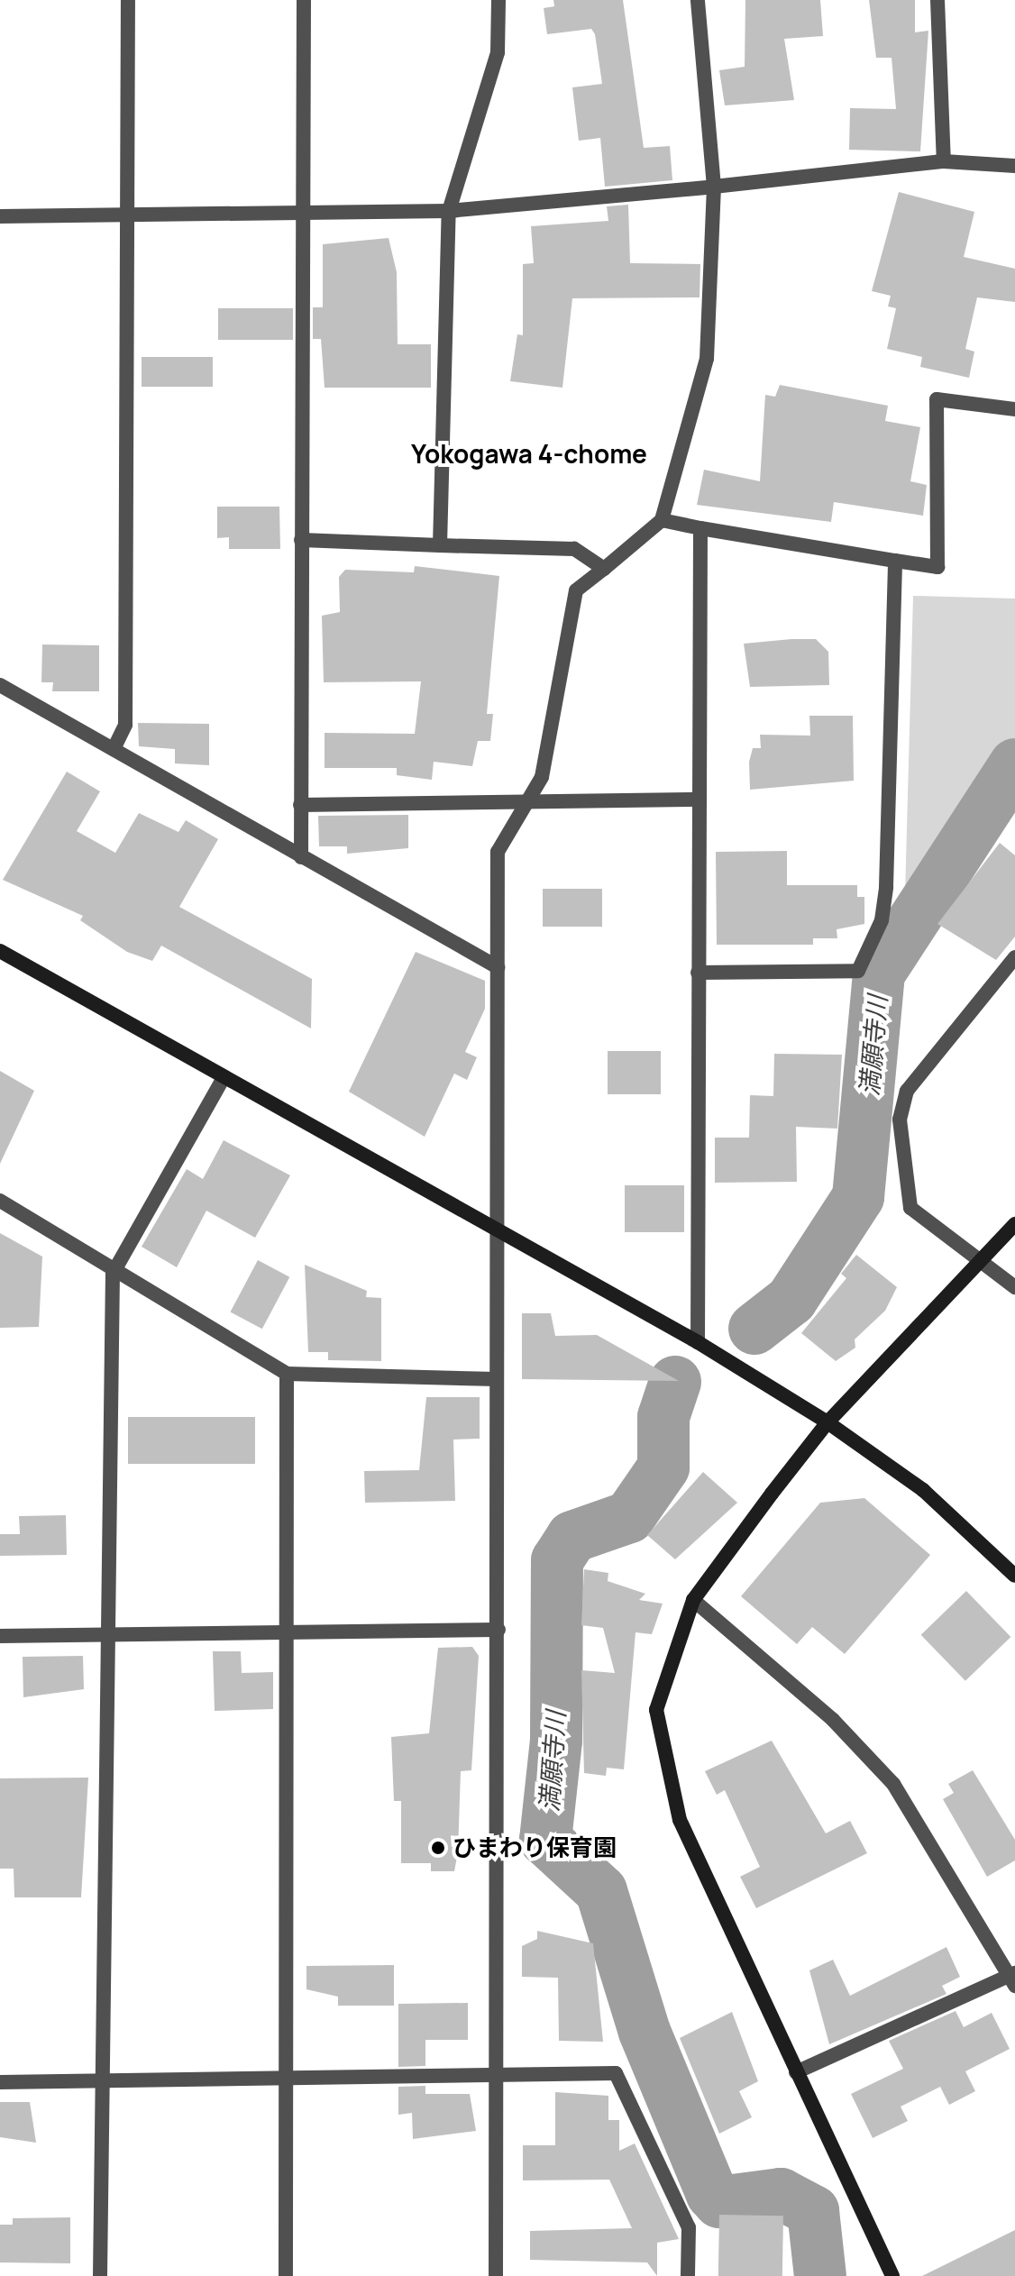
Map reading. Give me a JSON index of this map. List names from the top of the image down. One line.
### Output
{"districts":["Yokogawa 4-chome"],"water":["満願寺川"],"places":["ひまわり保育園"]}
